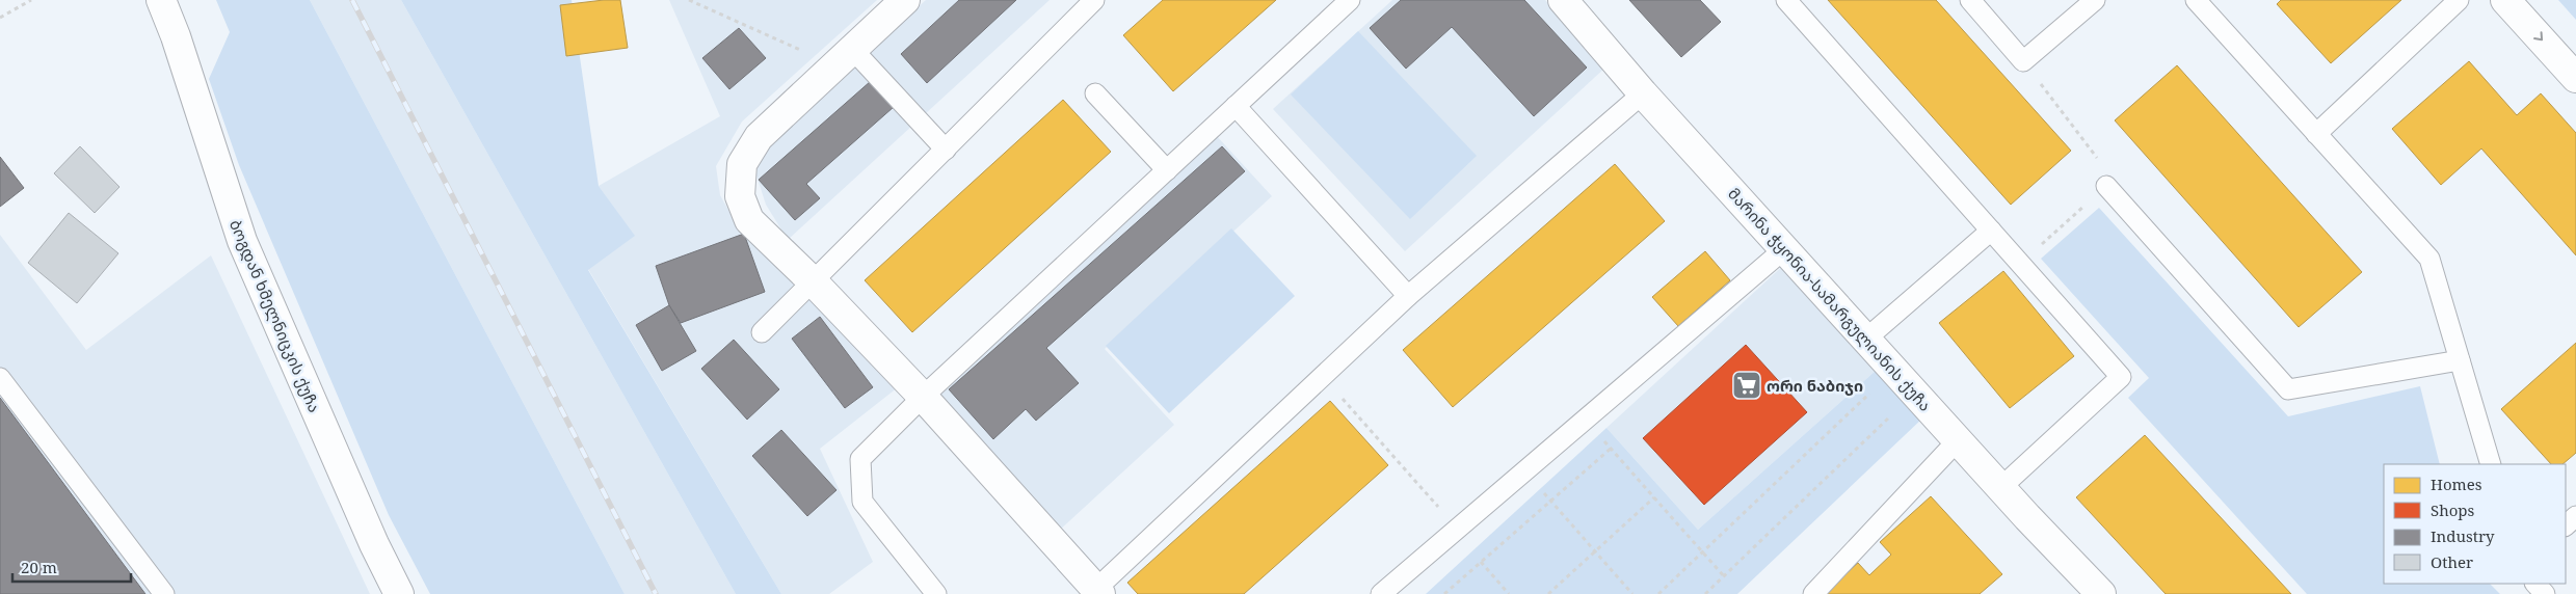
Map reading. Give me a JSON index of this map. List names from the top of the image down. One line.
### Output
{"streets":{"street":["მარინა ჭყონია-სამარგულიანის ქუჩა","ბოგდან ხმელნიცკის ქუჩა"]},"places":{"supermarket":["ორი ნაბიჯი"]},"legend":["Homes","Shops","Industry","Other"],"scale_bar":"20 m"}
